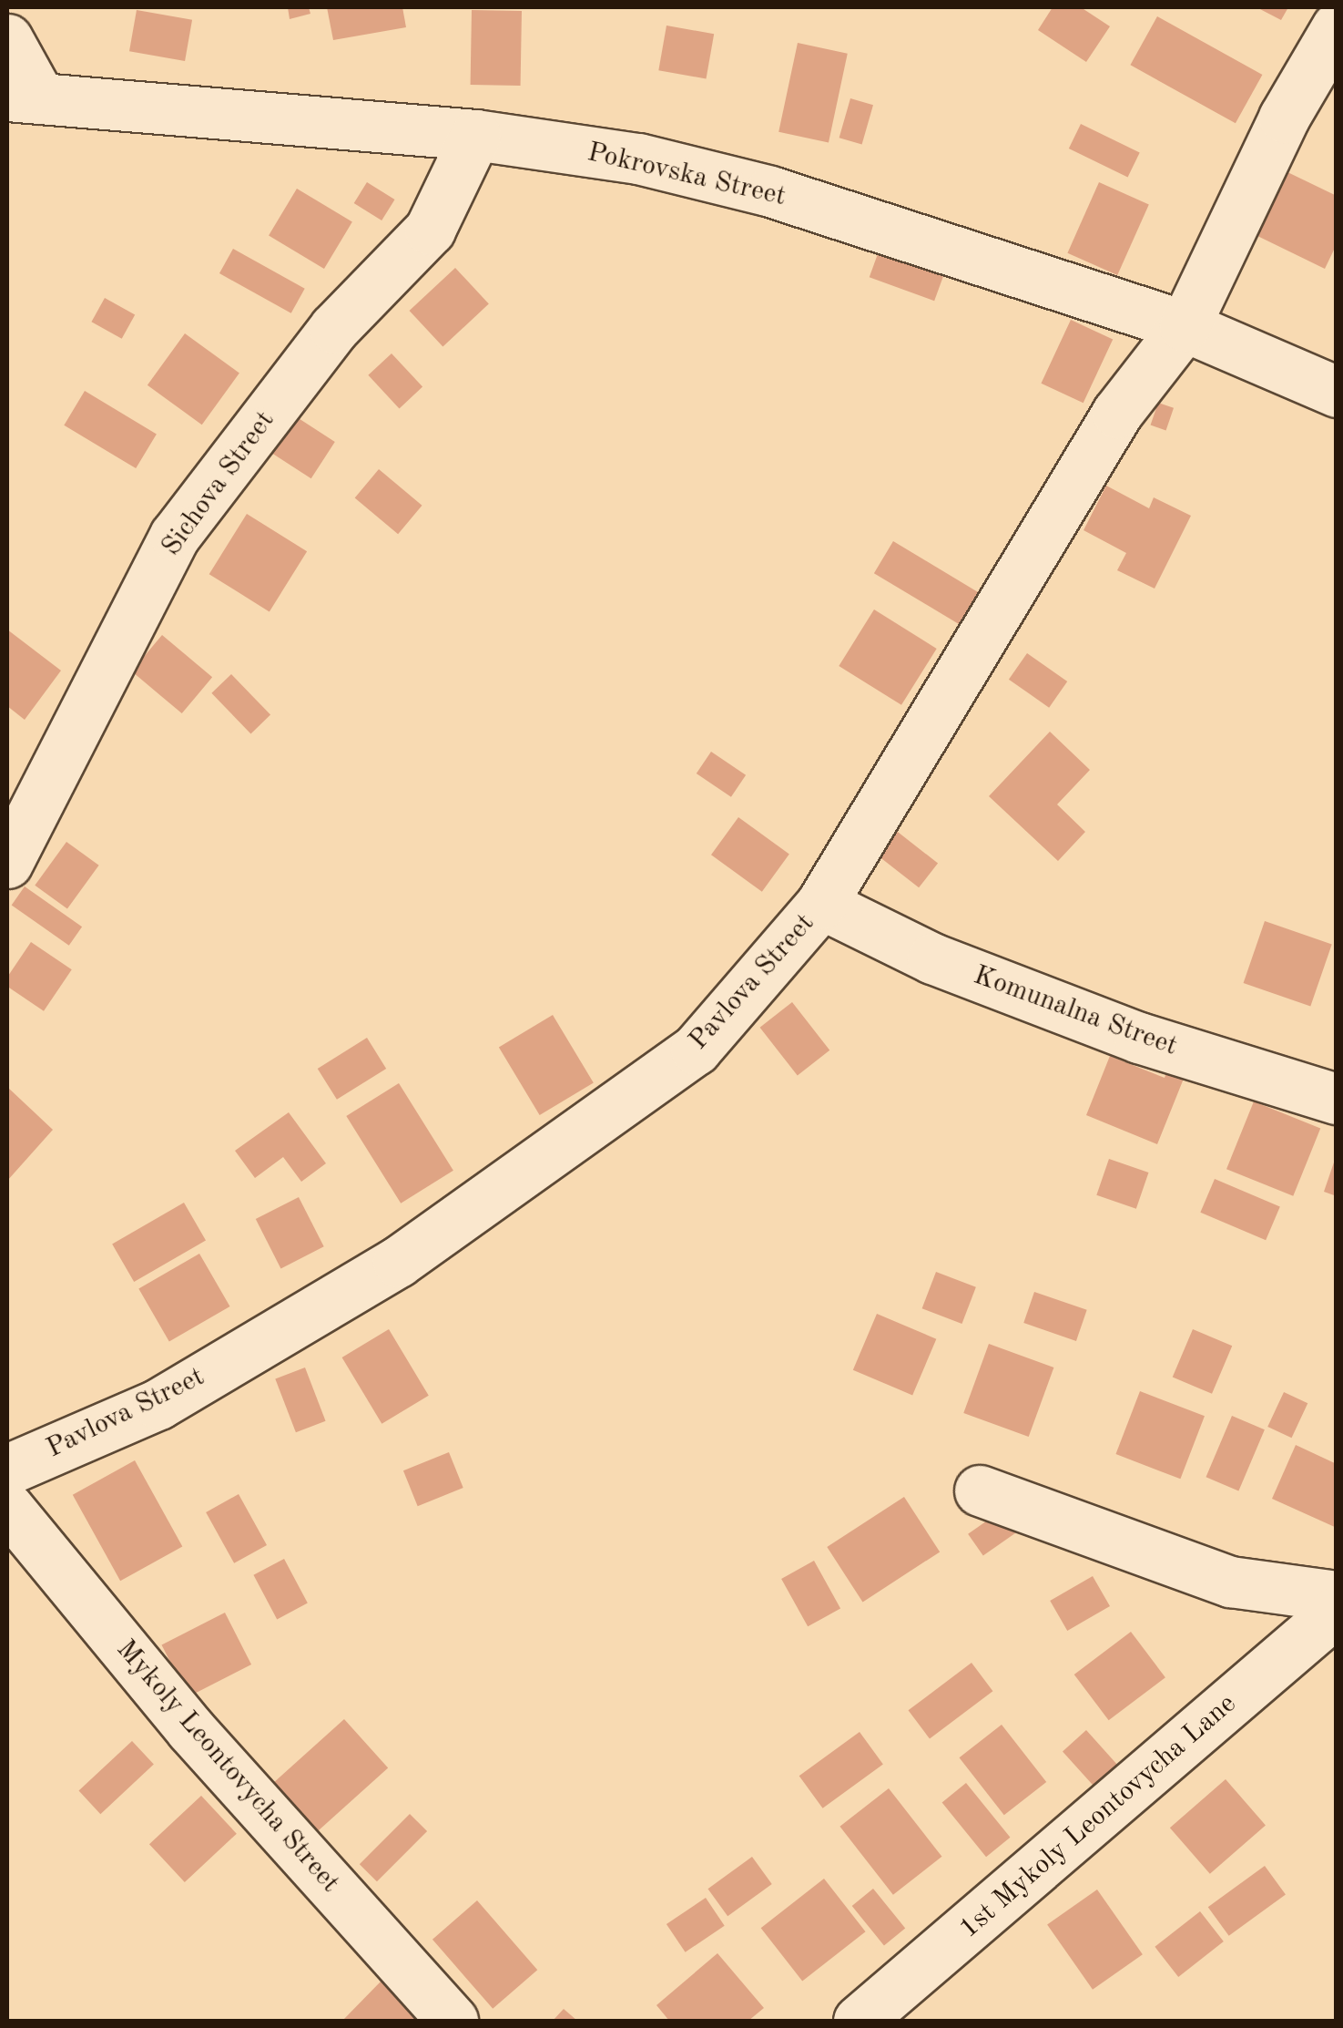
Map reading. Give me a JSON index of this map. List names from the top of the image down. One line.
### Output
{"streets":{"street":["Pokrovska Street","Sichova Street","Pavlova Street","Komunalna Street","Mykoly Leontovycha Street","1st Mykoly Leontovycha Lane"]},"crossings":[["Pokrovska Street","Sichova Street"],["Pokrovska Street","Pavlova Street"],["Pavlova Street","Komunalna Street"]]}
